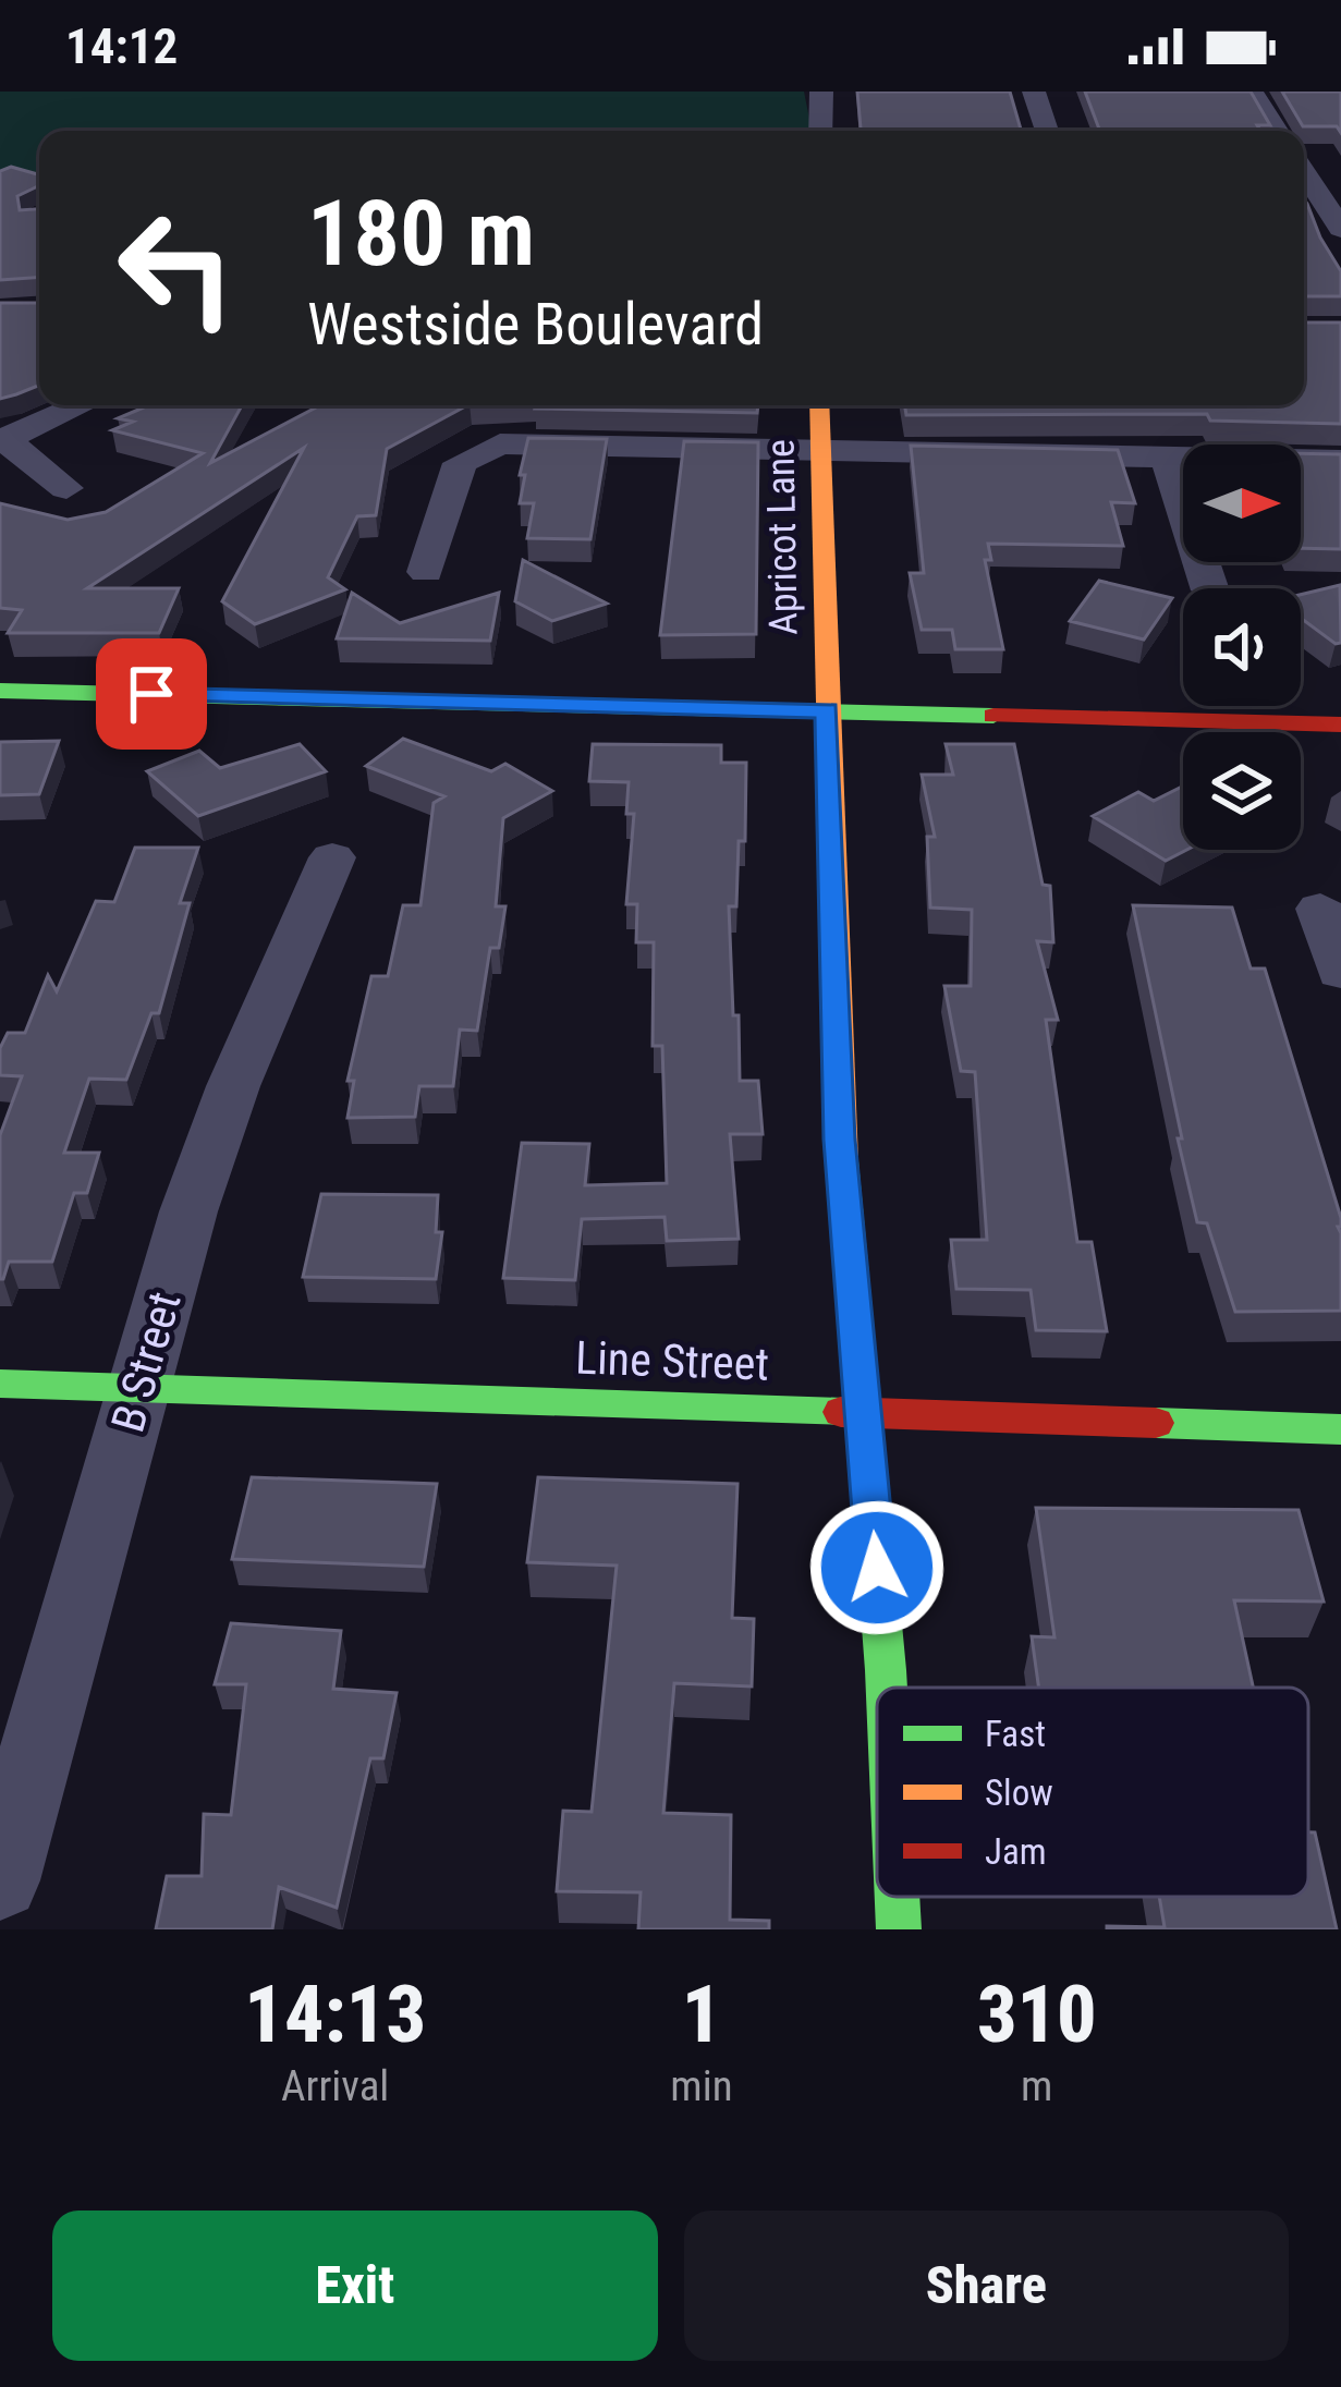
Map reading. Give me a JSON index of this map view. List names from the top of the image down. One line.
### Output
{"streets":{"street":["Apricot Lane","Line Street","B Street"]},"crossings":[["Apricot Lane","Line Street"],["Line Street","B Street"]],"legend":["Fast","Slow","Jam"],"north":"right","page":{"status":"14:12","turn":["180 m","Westside Boulevard"],"eta":["14:13","Arrival","1","min","310","m"],"buttons":["Exit","Share"]}}
